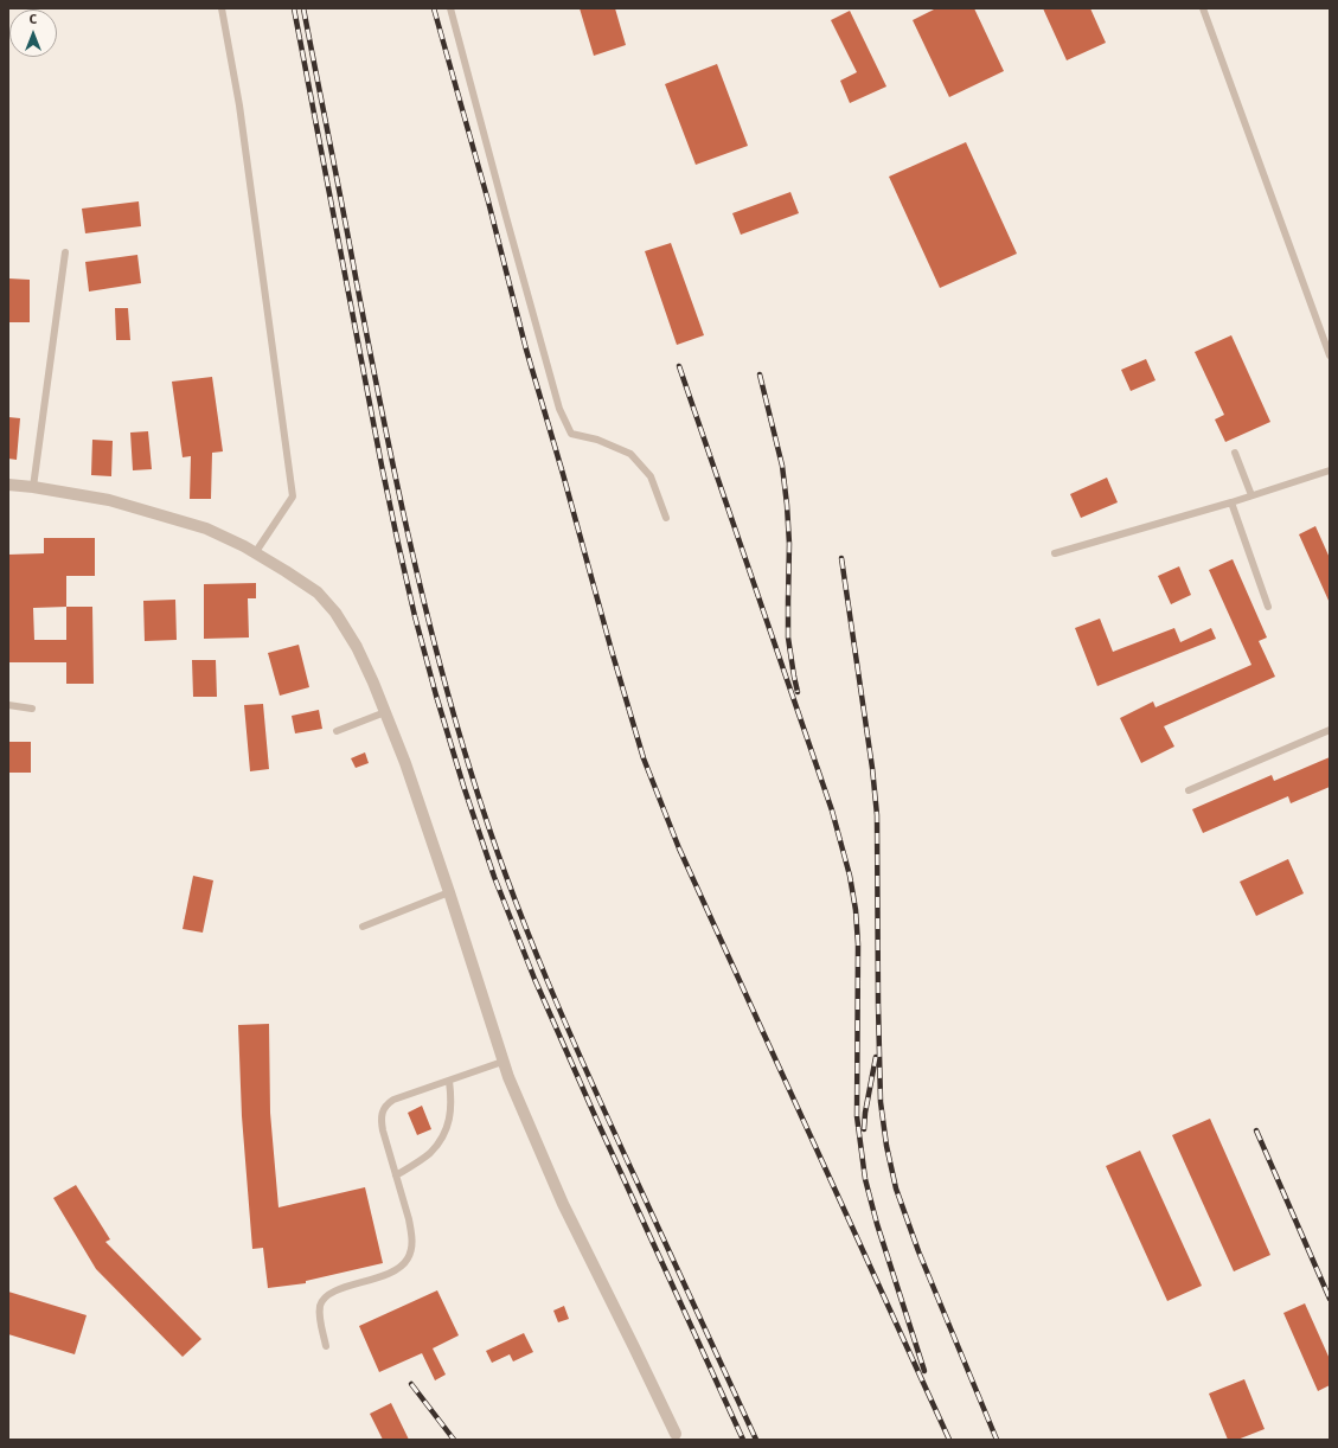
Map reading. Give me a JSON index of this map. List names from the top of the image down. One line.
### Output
{"north":"top"}
